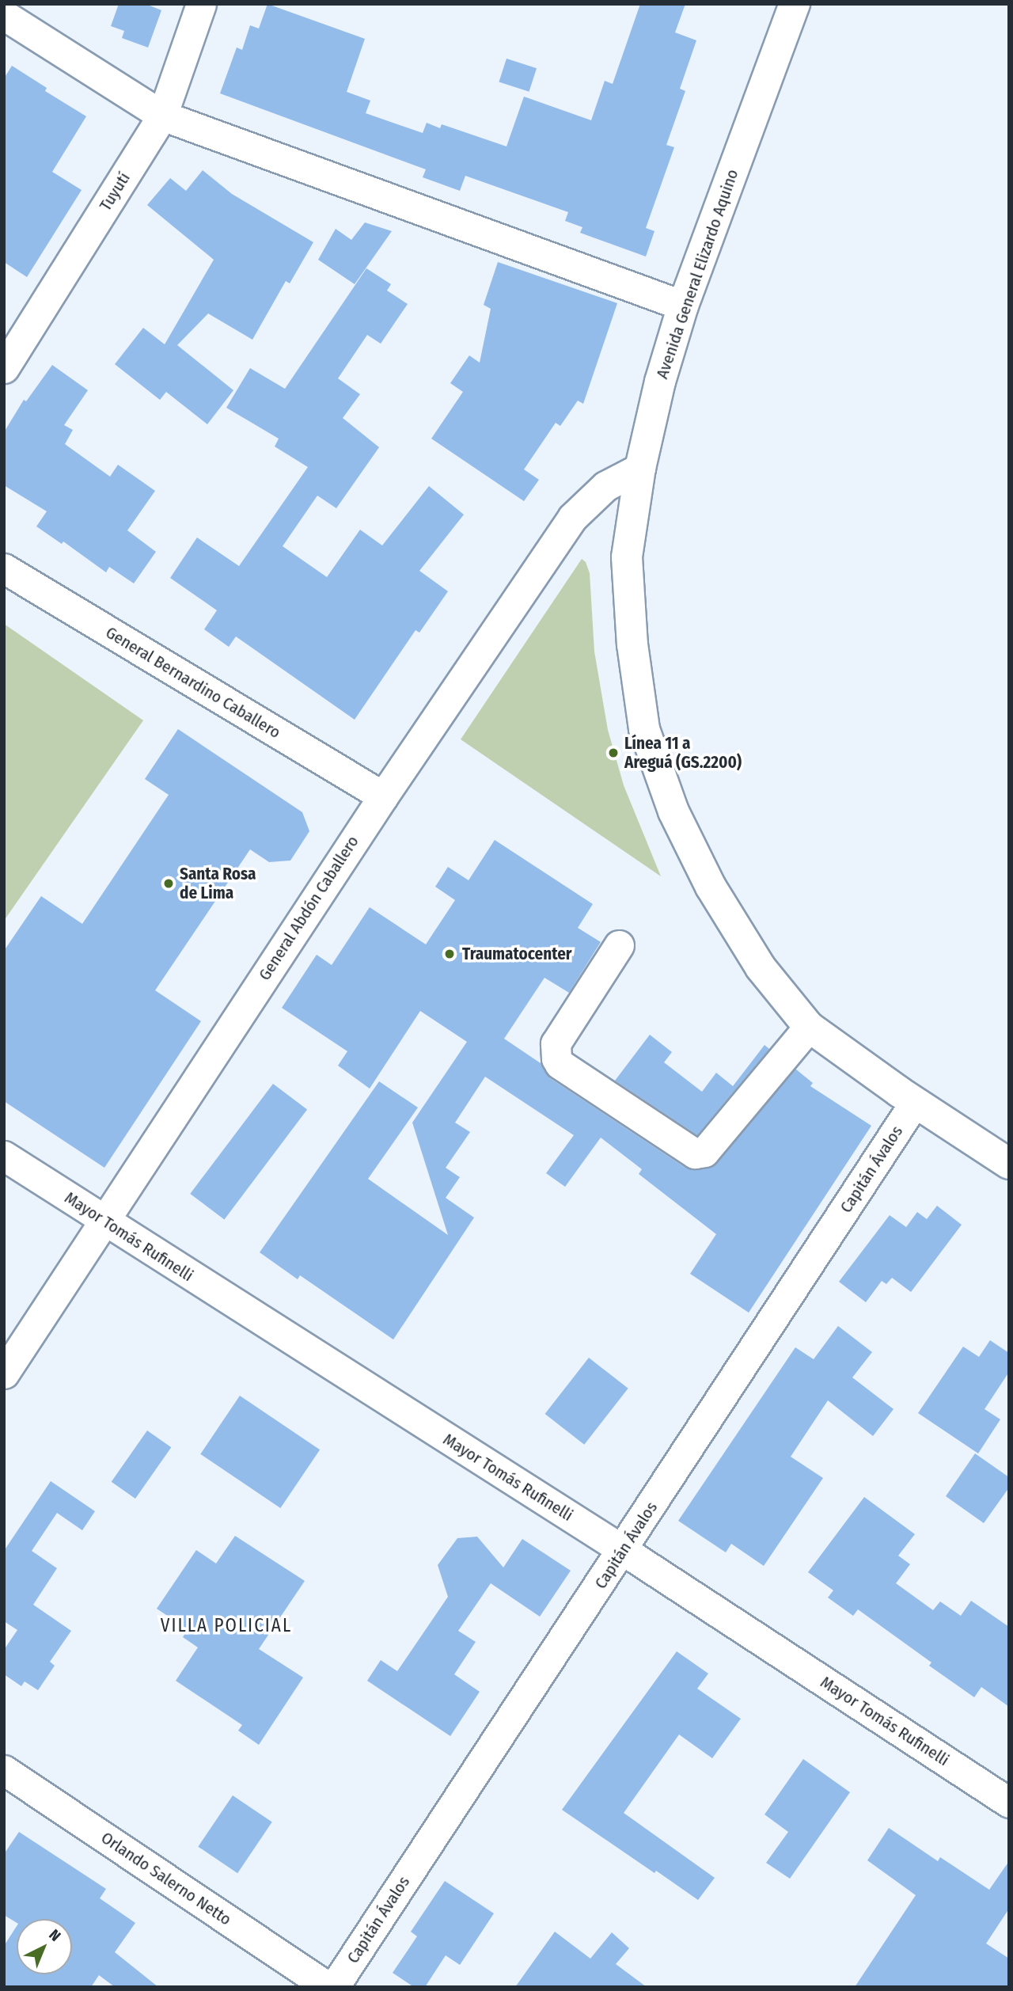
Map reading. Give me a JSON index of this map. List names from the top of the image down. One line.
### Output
{"streets":{"main road":["Avenida General Elizardo Aquino"],"street":["Tuyutí","General Bernardino Caballero","General Abdón Caballero","Capitán Ávalos","Mayor Tomás Rufinelli","Orlando Salerno Netto"]},"crossings":[["Avenida General Elizardo Aquino","General Abdón Caballero"],["Avenida General Elizardo Aquino","Capitán Ávalos"],["General Bernardino Caballero","General Abdón Caballero"],["General Abdón Caballero","Mayor Tomás Rufinelli"],["Capitán Ávalos","Mayor Tomás Rufinelli"]],"districts":["VILLA POLICIAL"],"places":["Línea 11 a Areguá (GS.2200)","Santa Rosa de Lima","Traumatocenter"],"north":"top right"}
